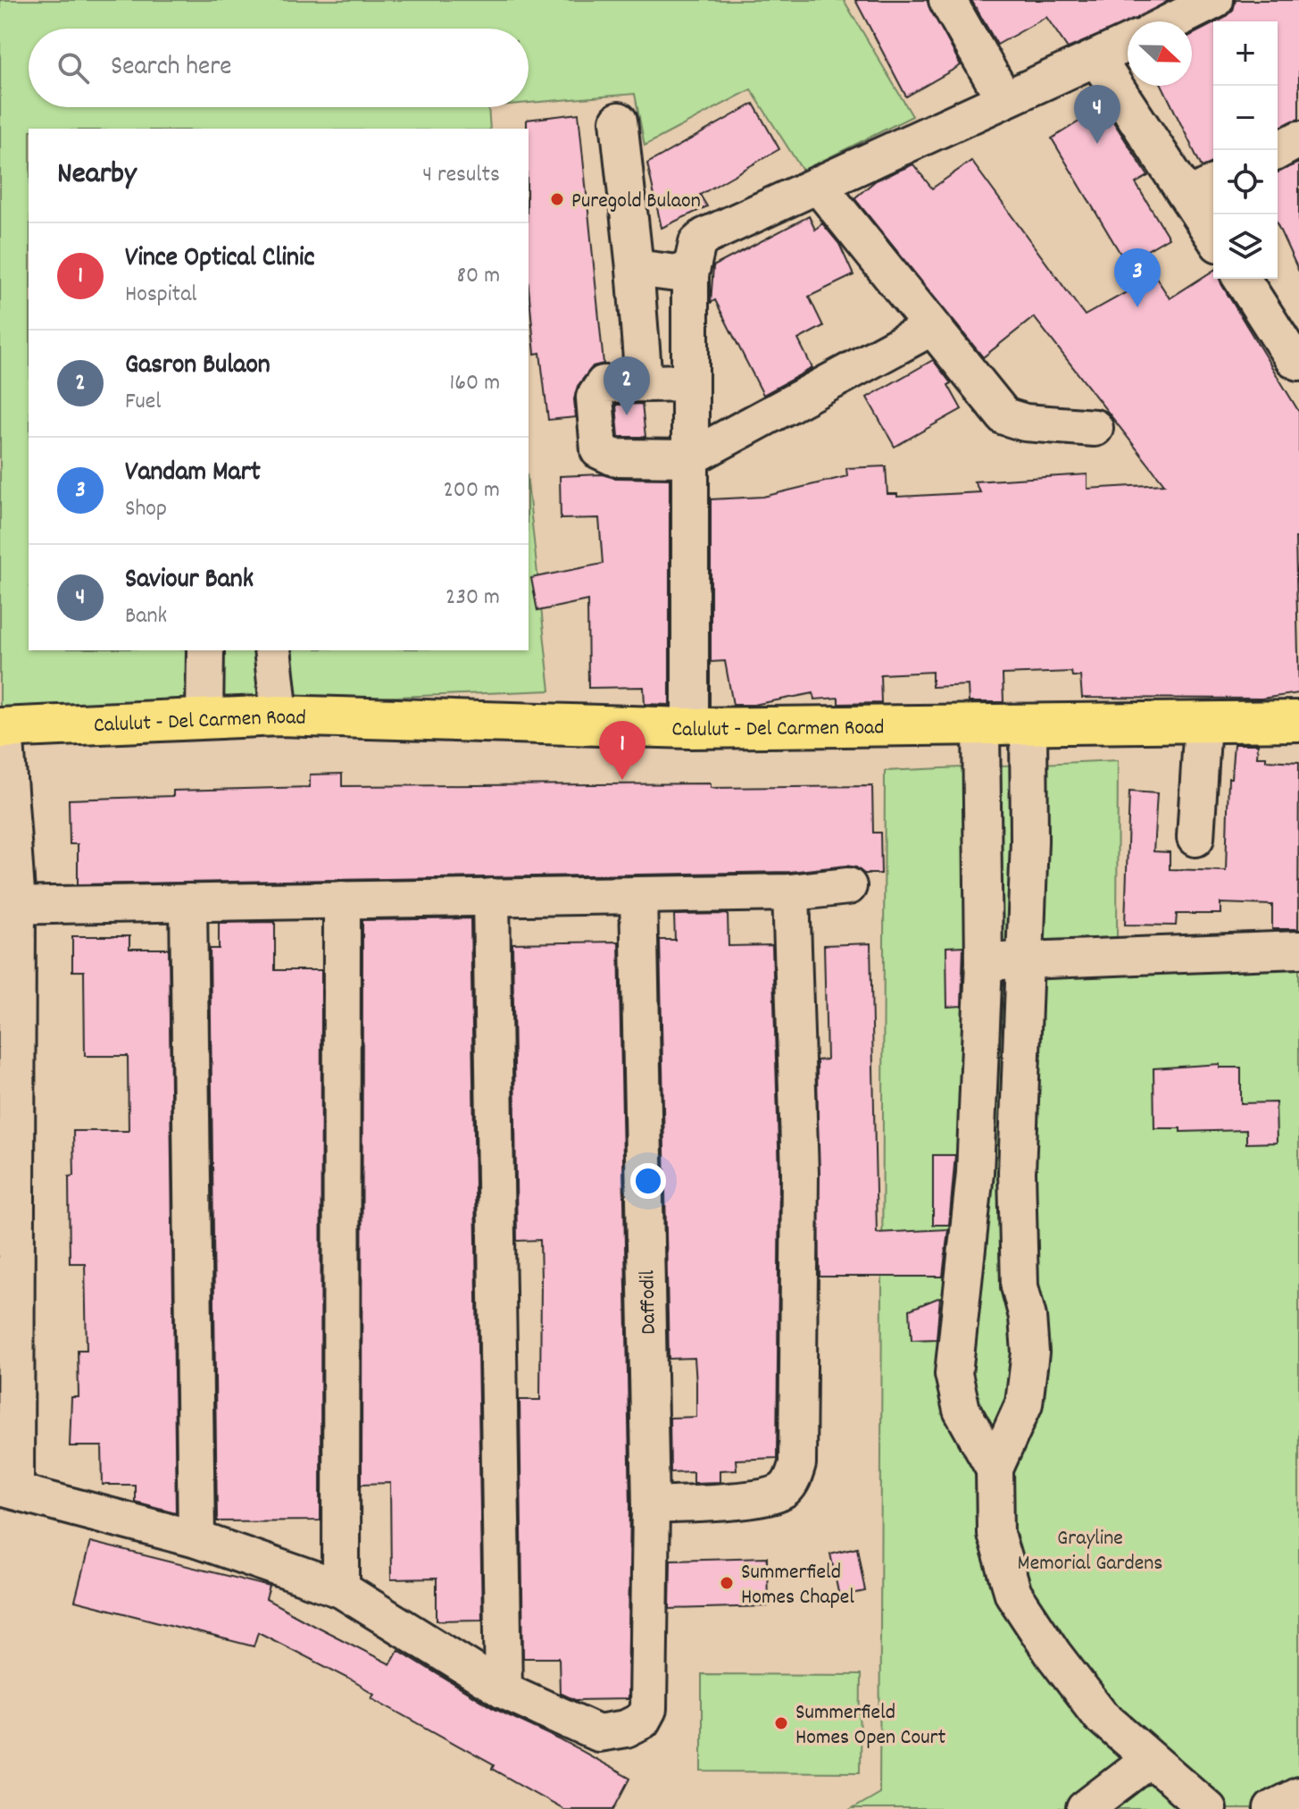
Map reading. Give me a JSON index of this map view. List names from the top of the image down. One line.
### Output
{"streets":{"main road":["Calulut - Del Carmen Road"],"street":["Daffodil"]},"parks":["Grayline Memorial Gardens"],"places":["Puregold Bulaon","Summerfield Homes Chapel","Summerfield Homes Open Court"],"north":"right","page":{"map_buttons":["+","−"],"search":"Search here","pins":["4","3","2","1"],"heading":["Nearby","4 results"],"list":[{"mark":"1","name":"Vince Optical Clinic","note":"Hospital","value":"80 m"},{"mark":"2","name":"Gasron Bulaon","note":"Fuel","value":"160 m"},{"mark":"3","name":"Vandam Mart","note":"Shop","value":"200 m"},{"mark":"4","name":"Saviour Bank","note":"Bank","value":"230 m"}]}}
